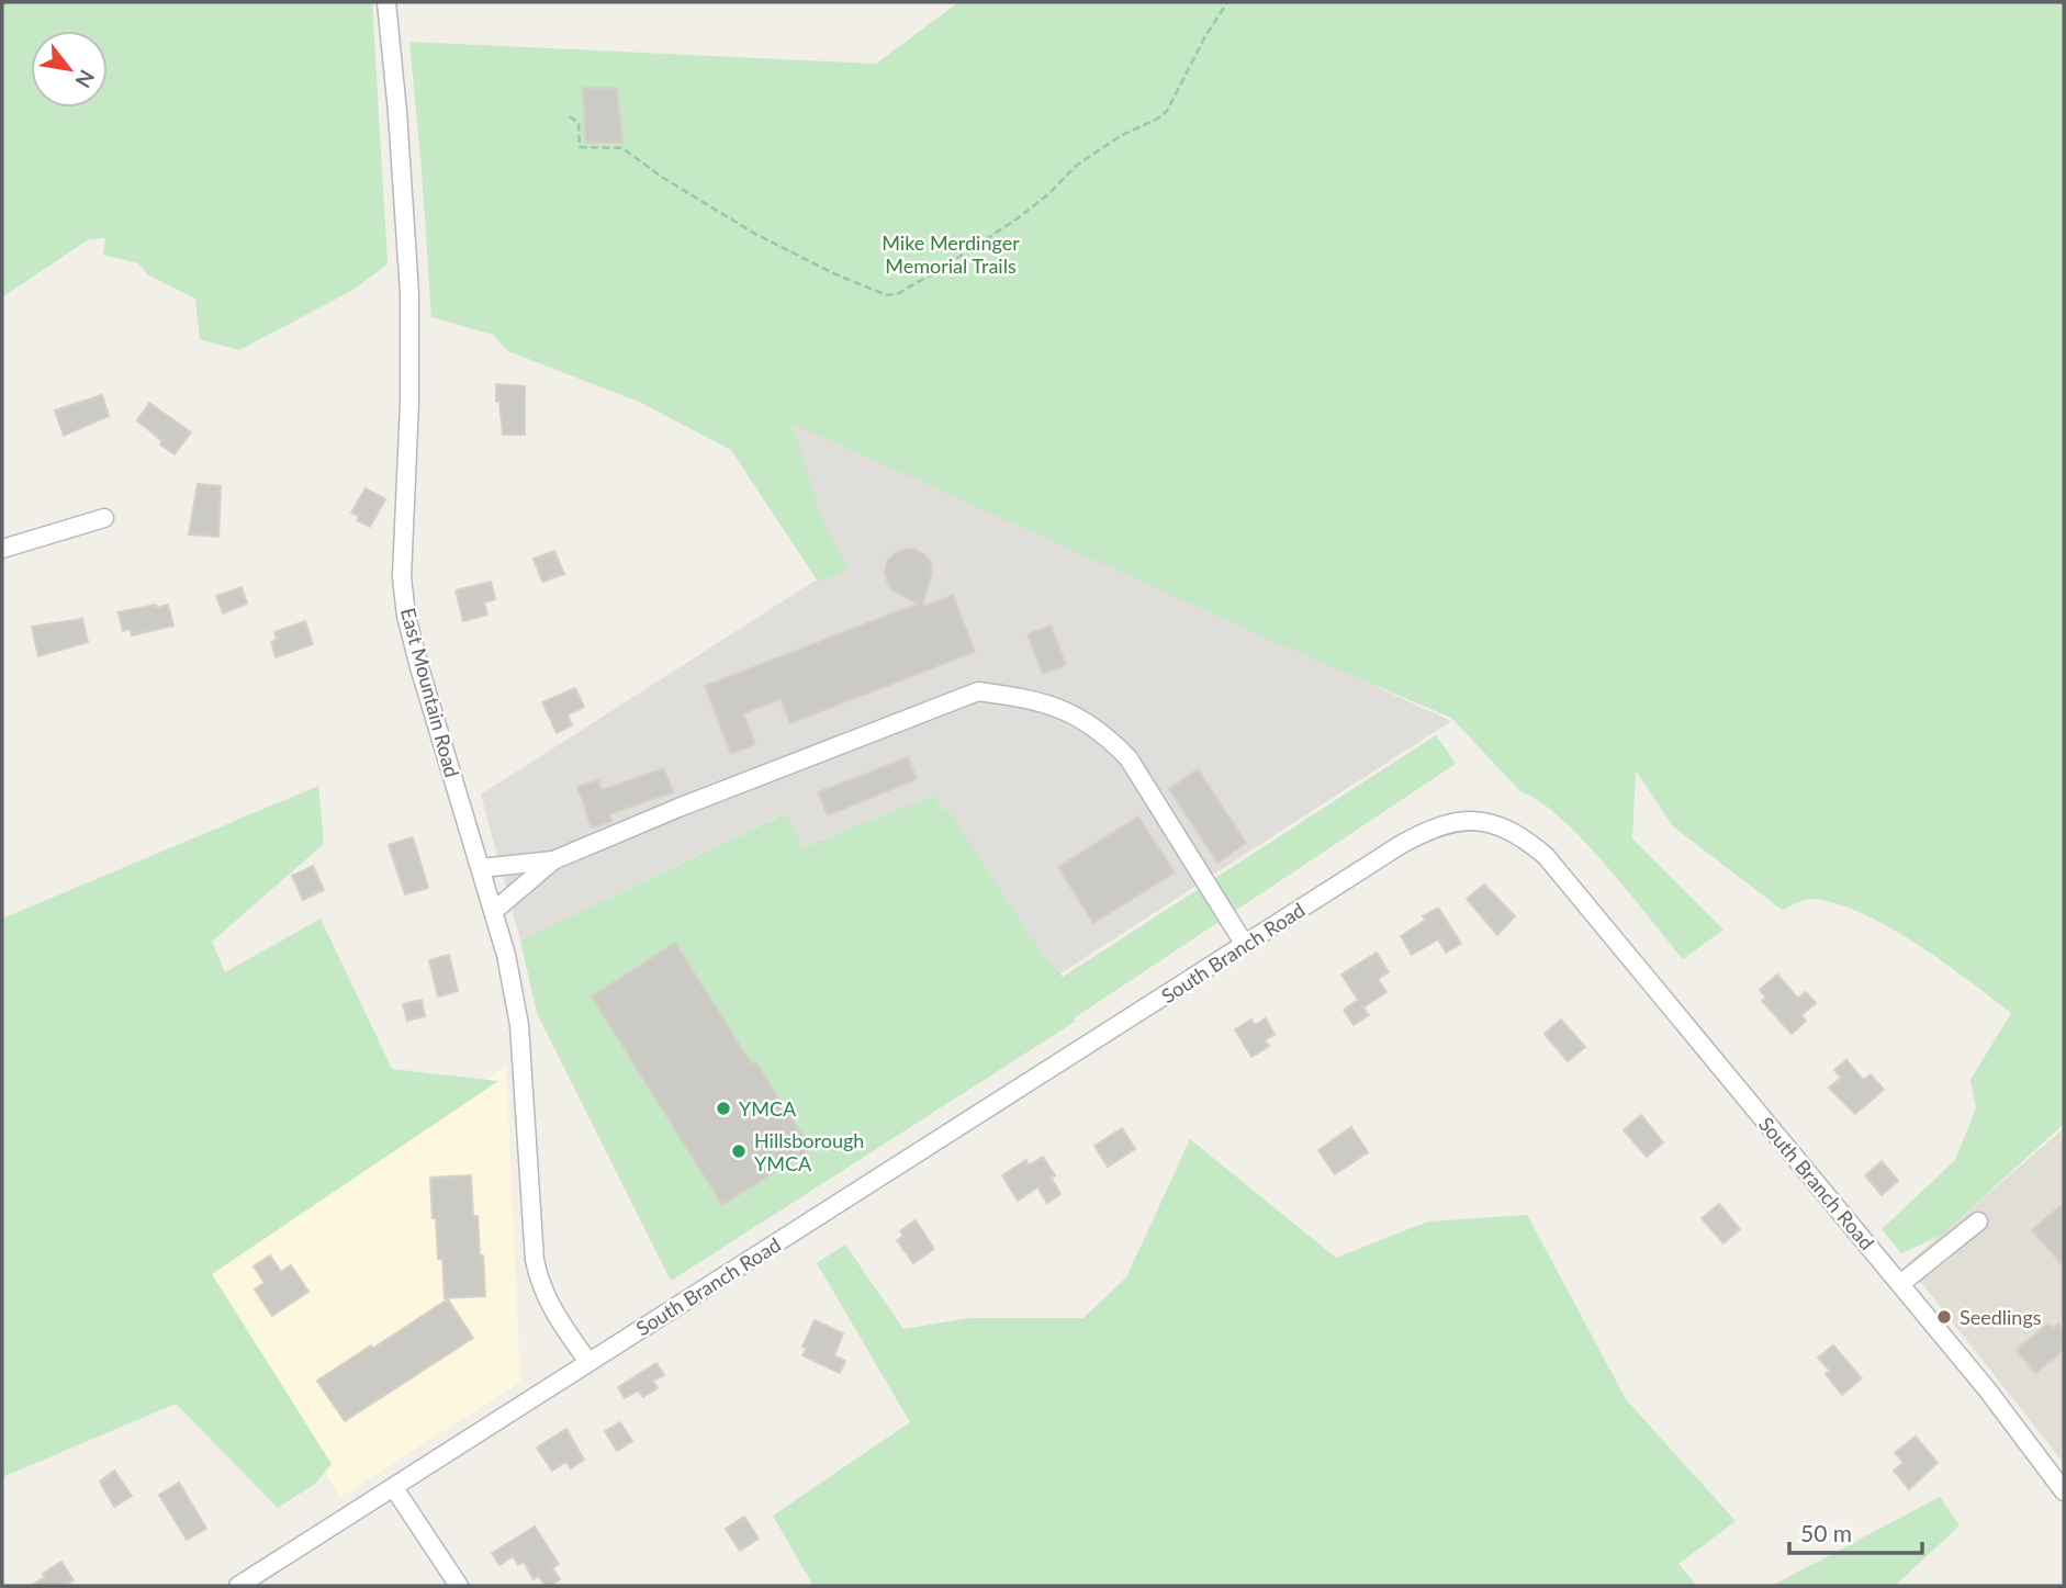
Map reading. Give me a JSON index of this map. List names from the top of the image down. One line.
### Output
{"streets":{"street":["East Mountain Road","South Branch Road"]},"crossings":[["East Mountain Road","South Branch Road"]],"parks":["Mike Merdinger Memorial Trails"],"places":["YMCA","Hillsborough YMCA","Seedlings"],"scale_bar":"50 m","north":"bottom right"}
